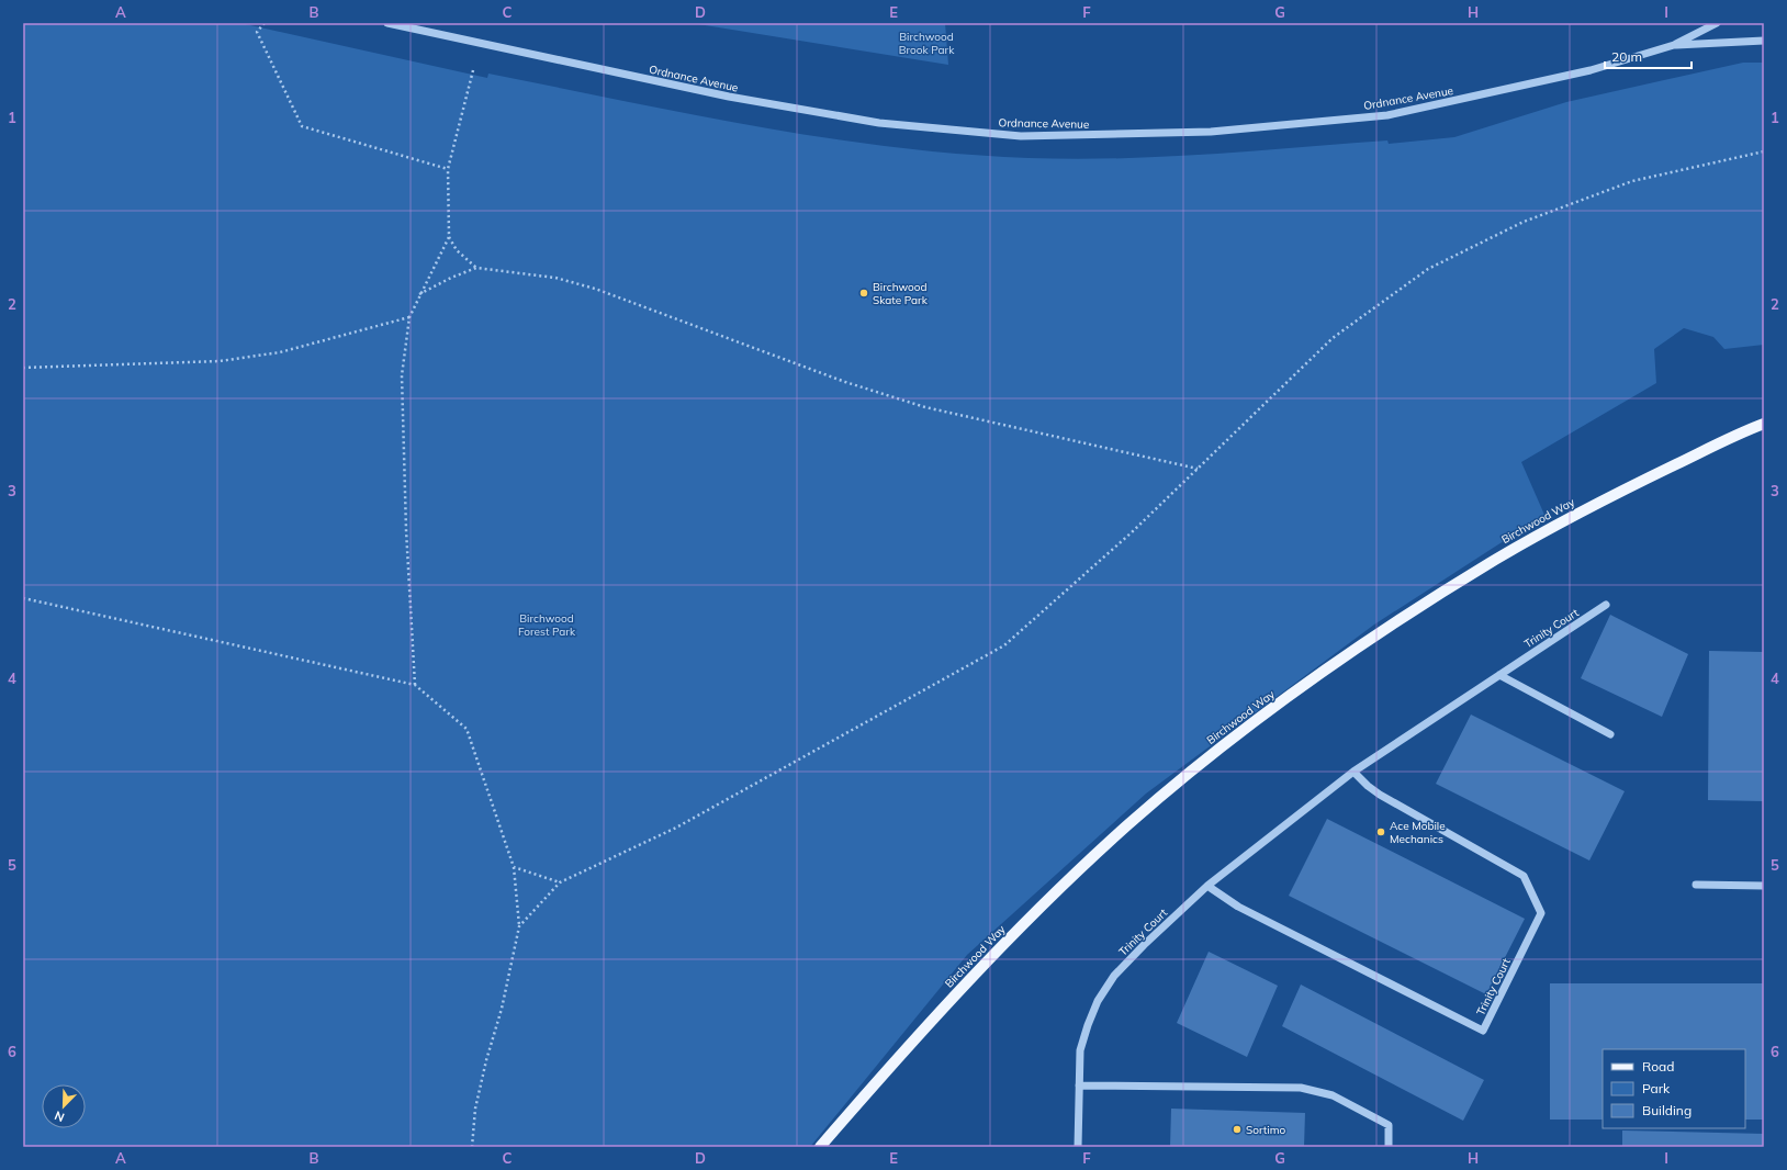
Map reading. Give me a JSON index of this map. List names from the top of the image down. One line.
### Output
{"streets":{"main road":["Birchwood Way"],"street":["Ordnance Avenue","Trinity Court"]},"parks":["Birchwood Brook Park","Birchwood Forest Park"],"places":["Birchwood Skate Park","Ace Mobile Mechanics","Sortimo"],"legend":["Road","Park","Building"],"scale_bar":"20 m","north":"bottom left","grid":{"columns":["A","B","C","D","E","F","G","H","I"],"rows":["1","2","3","4","5","6"]}}
